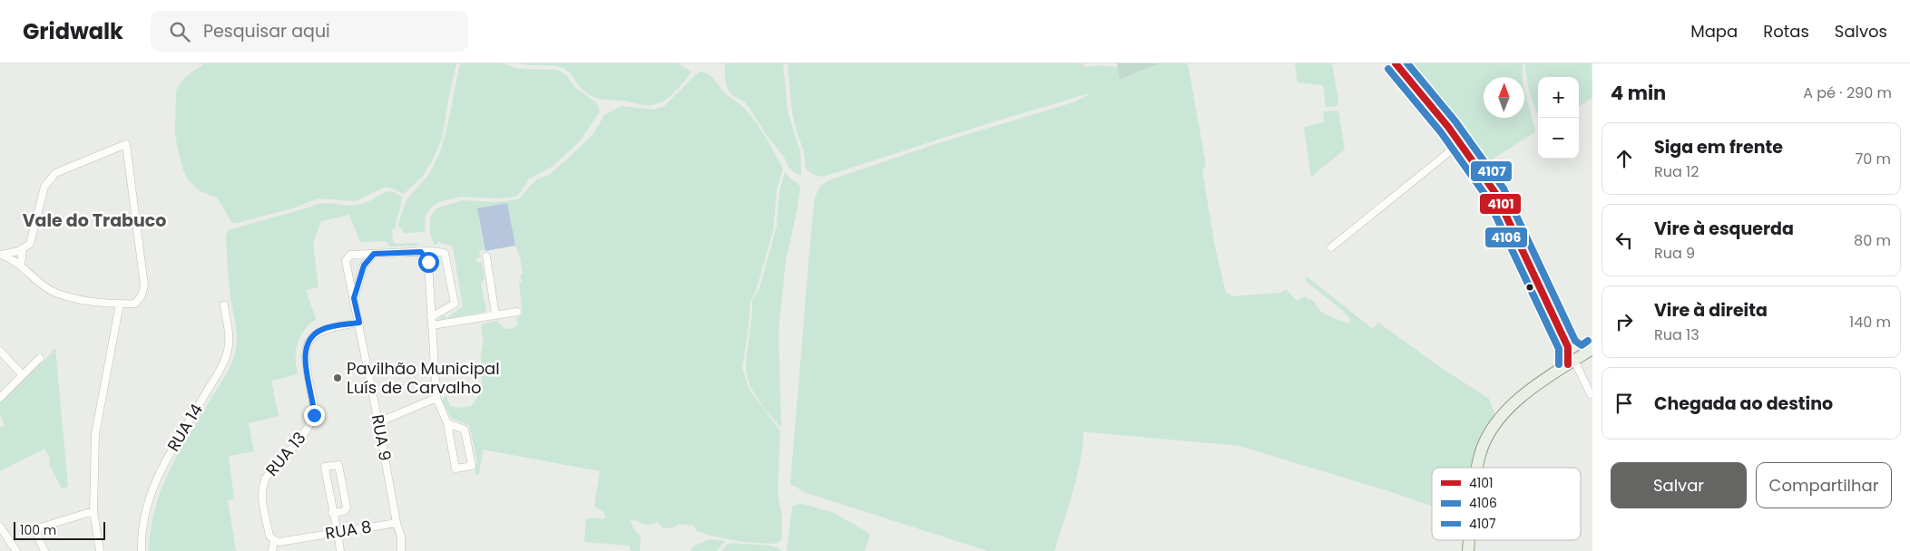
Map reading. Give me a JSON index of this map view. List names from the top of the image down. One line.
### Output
{"streets":{"street":["RUA 14","RUA 9","RUA 13","RUA 8"]},"crossings":[["RUA 9","RUA 13"],["RUA 9","RUA 8"],["RUA 13","RUA 8"]],"districts":["Vale do Trabuco"],"places":["Pavilhão Municipal Luís de Carvalho"],"lines":["transit line 4101","transit line 4107","transit line 4106"],"legend":["4101","4106","4107"],"scale_bar":"100 m","north":"top","page":{"header":"Gridwalk","search":"Pesquisar aqui","nav":["Mapa","Rotas","Salvos"],"heading":["4 min","A pé · 290 m"],"map_buttons":["+","−"],"list":[["Siga em frente","Rua 12","70 m"],["Vire à esquerda","Rua 9","80 m"],["Vire à direita","Rua 13","140 m"],"Chegada ao destino"],"buttons":["Salvar","Compartilhar"],"scale":"100 m"}}
